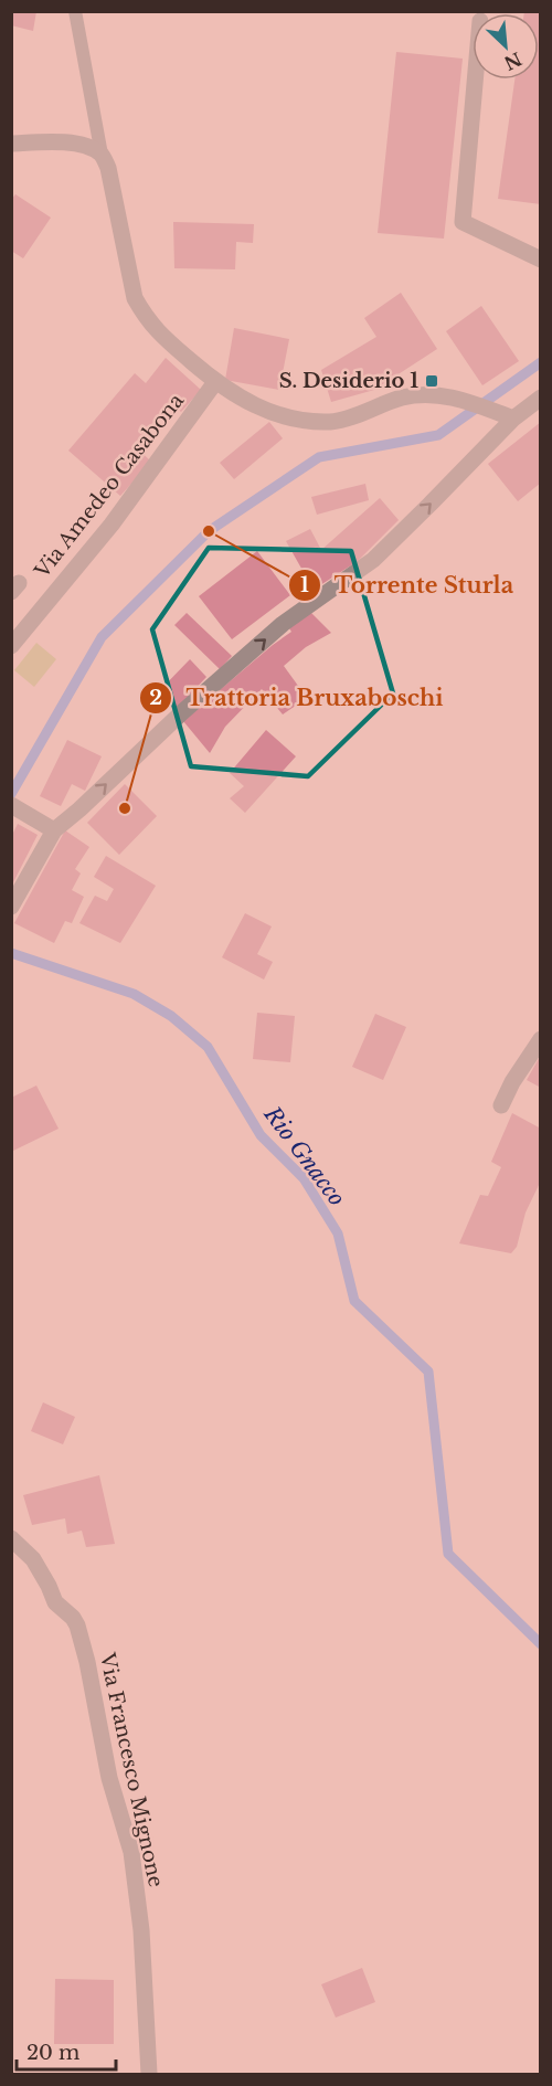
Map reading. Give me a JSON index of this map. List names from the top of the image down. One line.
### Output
{"streets":{"street":["Via Amedeo Casabona","Via Francesco Mignone"]},"water":["Rio Gnacco"],"places":{"transit":["S. Desiderio 1"],"other":["Torrente Sturla","Trattoria Bruxaboschi"]},"scale_bar":"20 m","north":"bottom right"}
